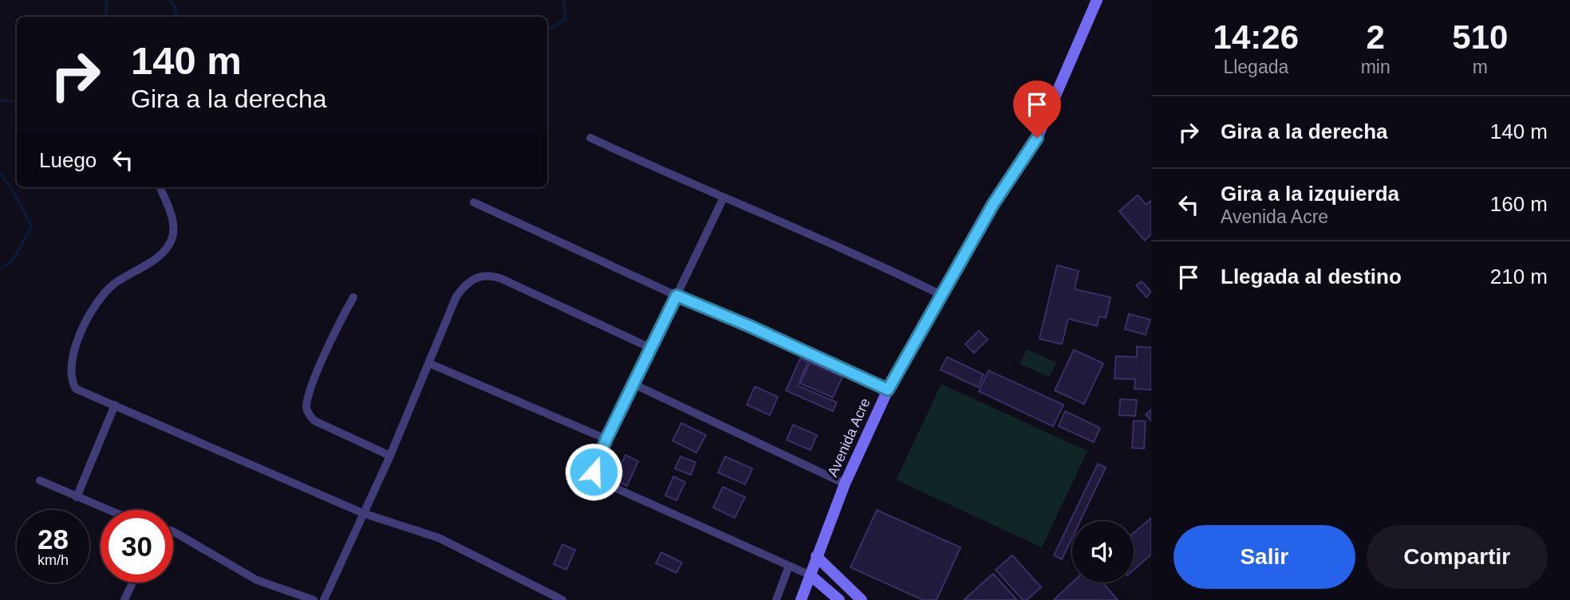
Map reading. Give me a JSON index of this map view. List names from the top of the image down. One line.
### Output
{"streets":{"main road":["Avenida Acre"]},"page":{"eta":["14:26","Llegada","2","min","510","m"],"turn":["140 m","Gira a la derecha"],"list":[{"name":"Gira a la derecha","value":"140 m"},{"name":"Gira a la izquierda","note":"Avenida Acre","value":"160 m"},{"name":"Llegada al destino","value":"210 m"}],"then":"Luego","speed":"28 km/h","limit":"30","buttons":["Salir","Compartir"]}}
